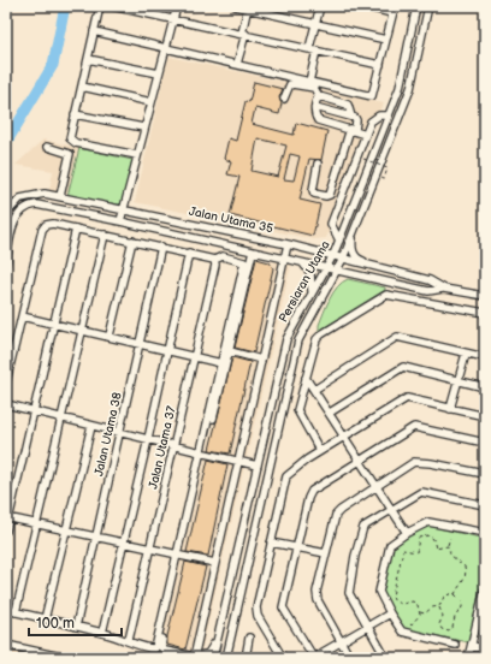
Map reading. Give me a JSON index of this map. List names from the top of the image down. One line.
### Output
{"streets":{"street":["Jalan Utama 35","Persiaran Utama","Jalan Utama 38","Jalan Utama 37"]},"crossings":[["Jalan Utama 35","Persiaran Utama"]],"scale_bar":"100 m"}
